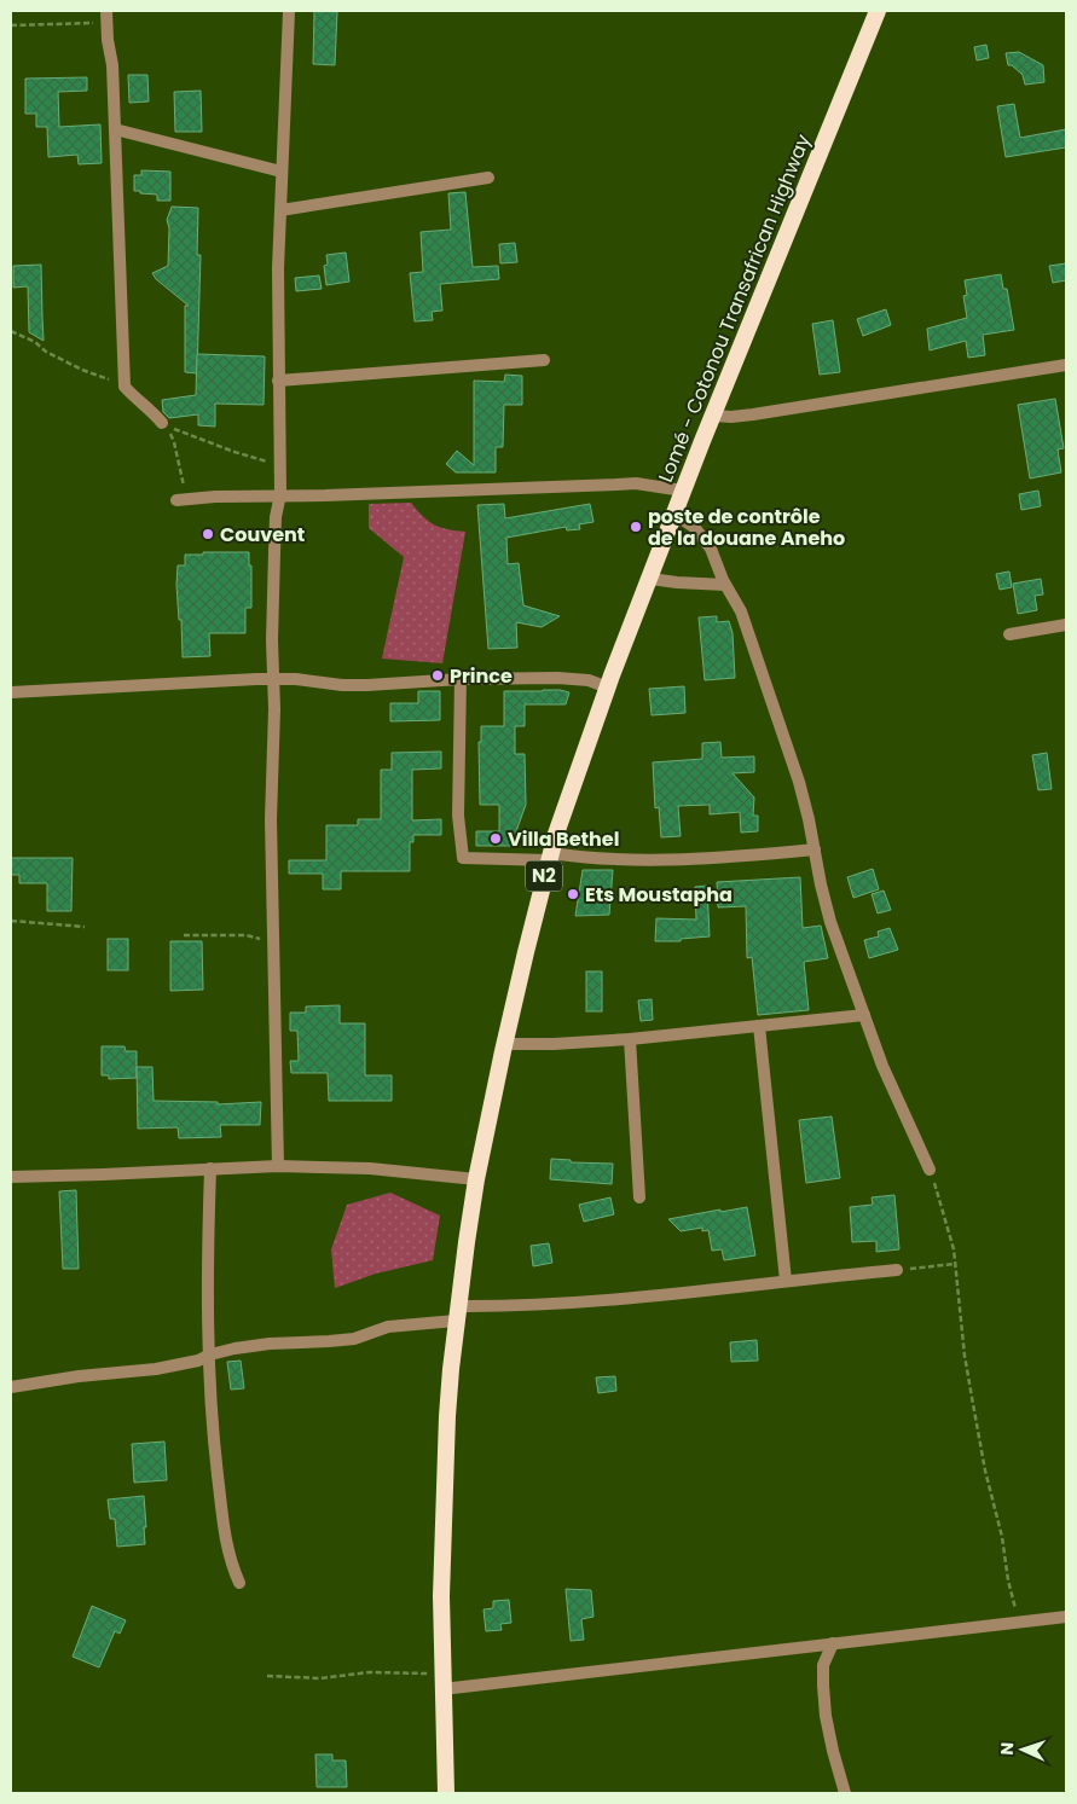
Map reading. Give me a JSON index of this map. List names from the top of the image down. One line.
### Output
{"streets":{"highway":["Lomé - Cotonou Transafrican Highway","N2"]},"places":["poste de contrôle de la douane Aneho","Couvent","Prince","Villa Bethel","Ets Moustapha"],"north":"left"}
